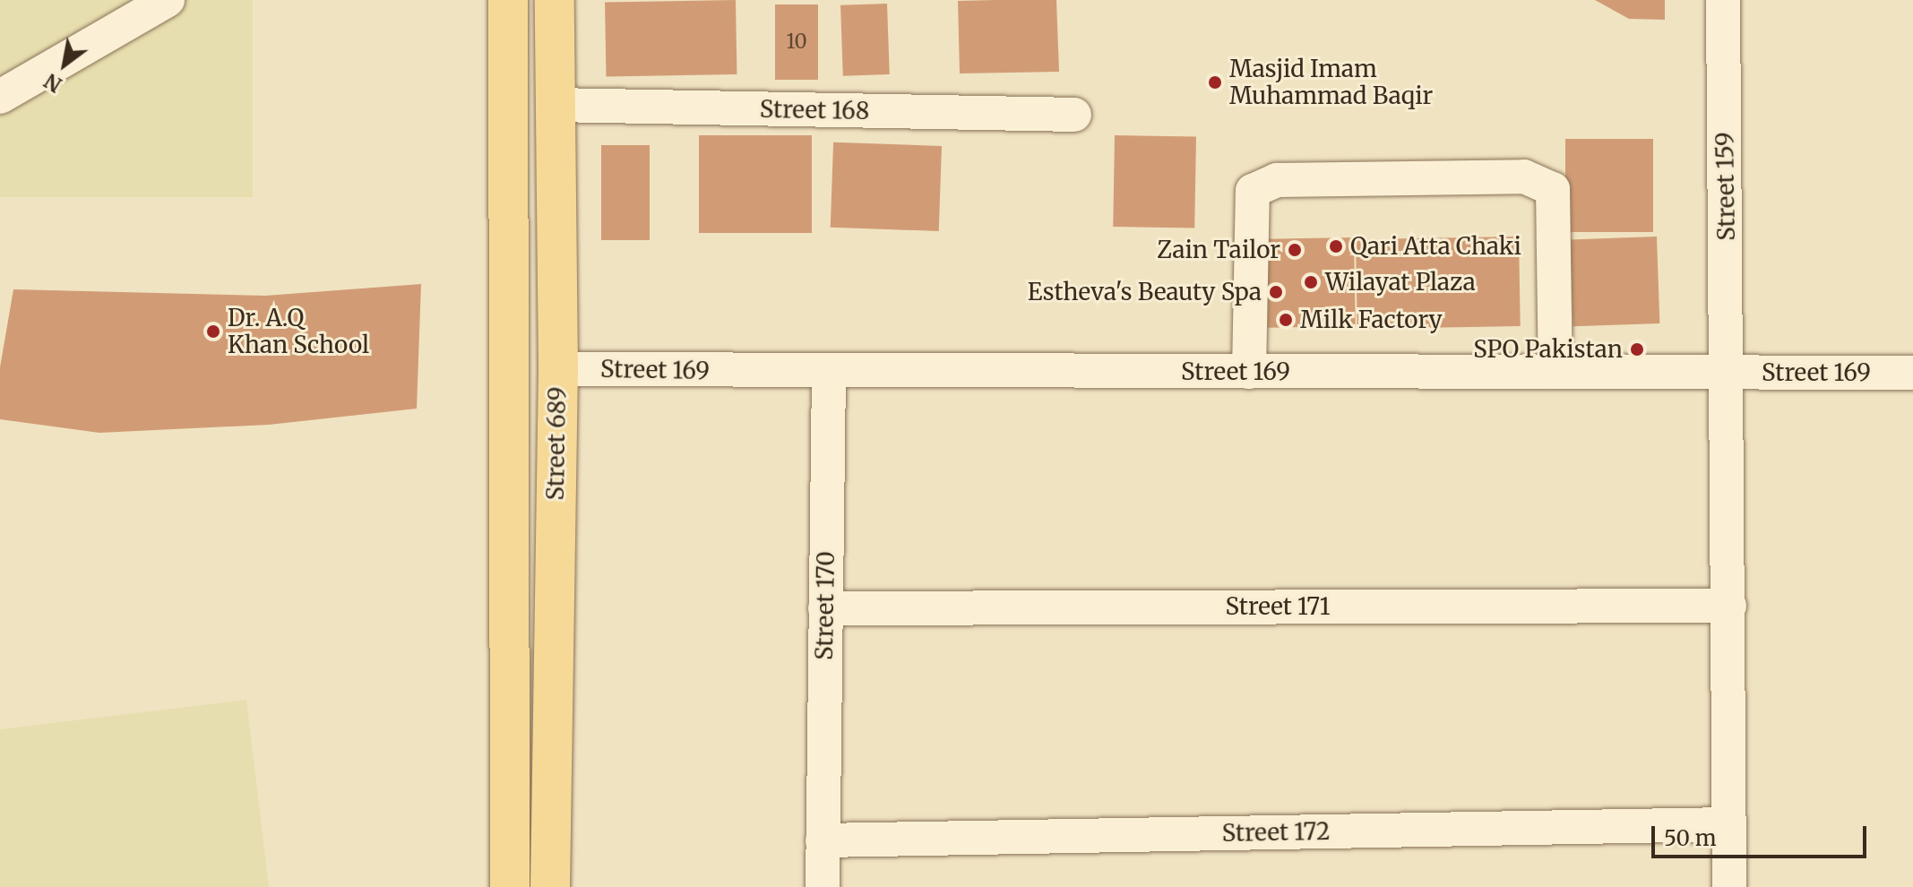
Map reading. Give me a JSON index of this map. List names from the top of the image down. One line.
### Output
{"streets":{"main road":["Street 689"],"street":["Street 168","Street 159","Street 169","Street 170","Street 171","Street 172"]},"crossings":[["Street 168","Street 689"],["Street 159","Street 169"],["Street 159","Street 171"],["Street 159","Street 172"],["Street 169","Street 689"],["Street 169","Street 170"],["Street 170","Street 171"],["Street 170","Street 172"]],"places":["Masjid Imam Muhammad Baqir","Qari Atta Chaki","Zain Tailor","Wilayat Plaza","Estheva's Beauty Spa","Milk Factory","Dr. A.Q Khan School","SPO Pakistan"],"house_numbers":["10"],"scale_bar":"50 m","north":"bottom left"}
